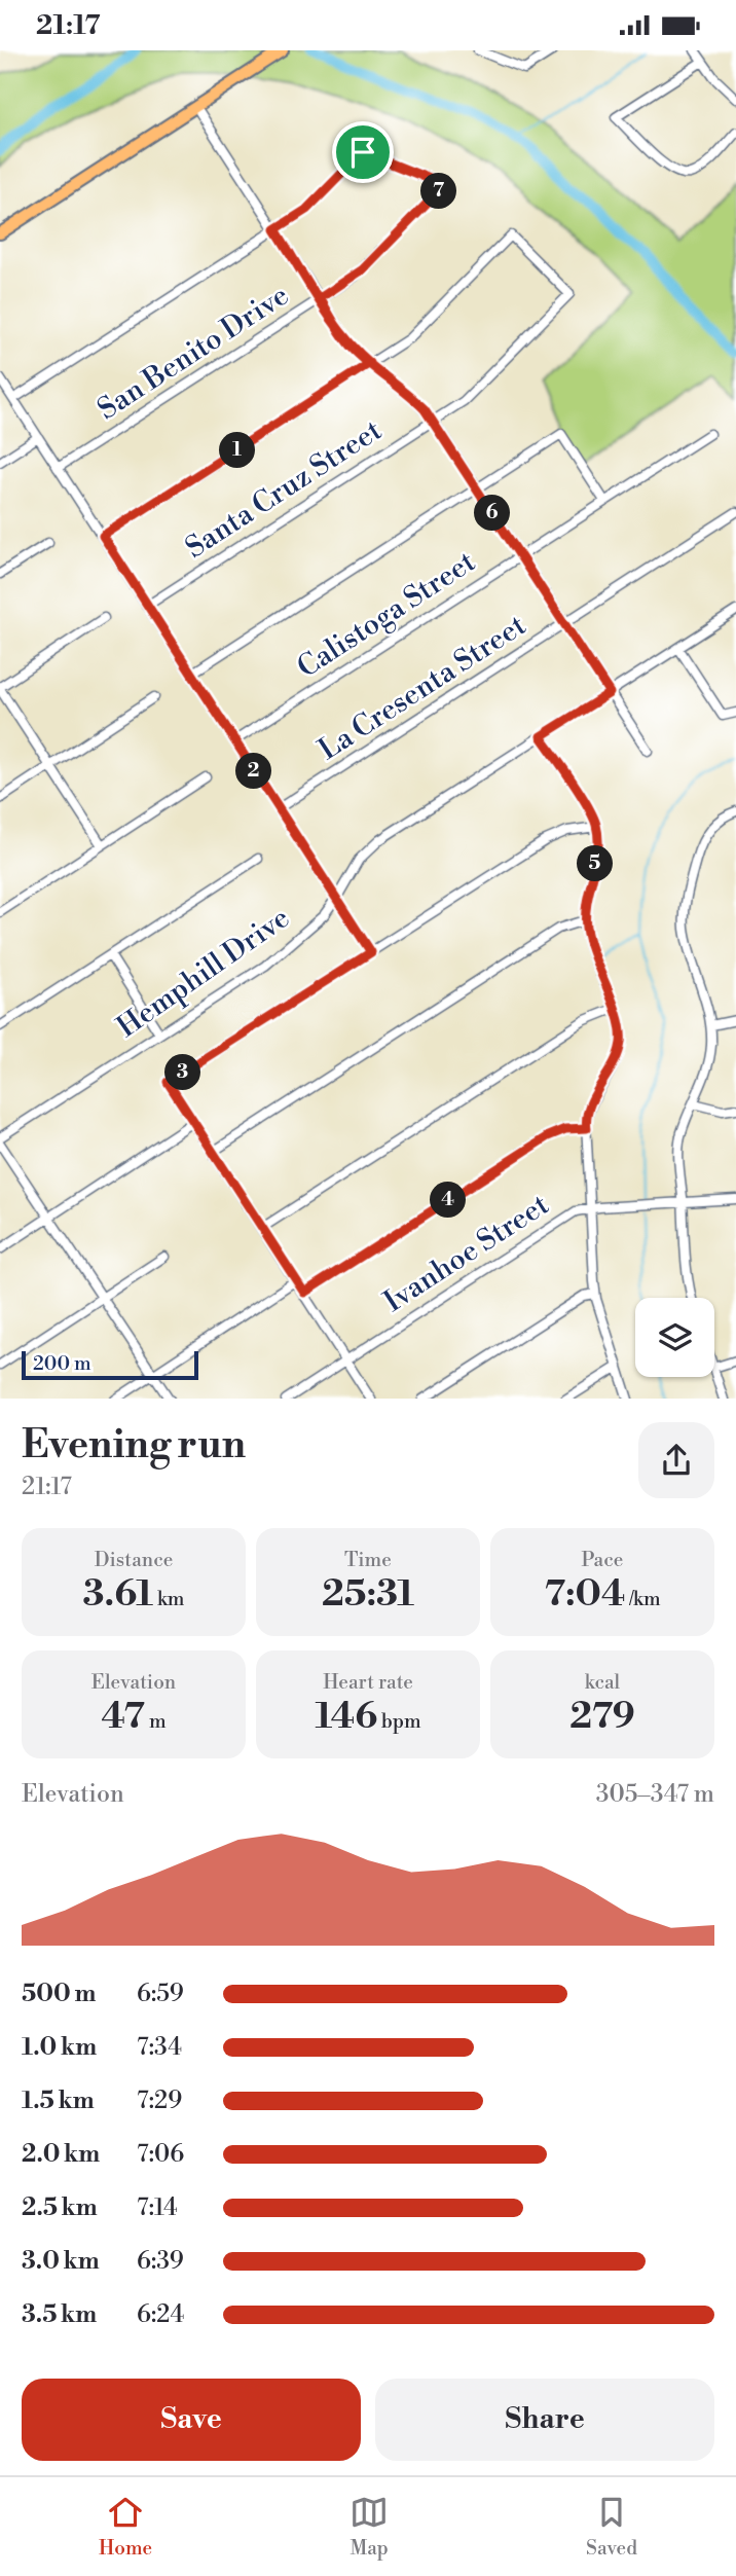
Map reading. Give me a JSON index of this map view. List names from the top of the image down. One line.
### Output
{"streets":{"street":["San Benito Drive","Santa Cruz Street","Calistoga Street","La Cresenta Street","Hemphill Drive","Ivanhoe Street"]},"scale_bar":"200 m","page":{"status":"21:17","pins":["7","1","6","2","5","3","4"],"scale":"200 m","heading":["Evening run","21:17"],"stats":[["Distance","3.61 km"],["Time","25:31"],["Pace","7:04 /km"],["Elevation","47 m"],["Heart rate","146 bpm"],["kcal","279"]],"chart":["Elevation","305–347 m"],"list":[{"name":"500 m","note":"6:59"},{"name":"1.0 km","note":"7:34"},{"name":"1.5 km","note":"7:29"},{"name":"2.0 km","note":"7:06"},{"name":"2.5 km","note":"7:14"},{"name":"3.0 km","note":"6:39"},{"name":"3.5 km","note":"6:24"}],"buttons":["Save","Share"],"tabs":["Home","Map","Saved"]}}
